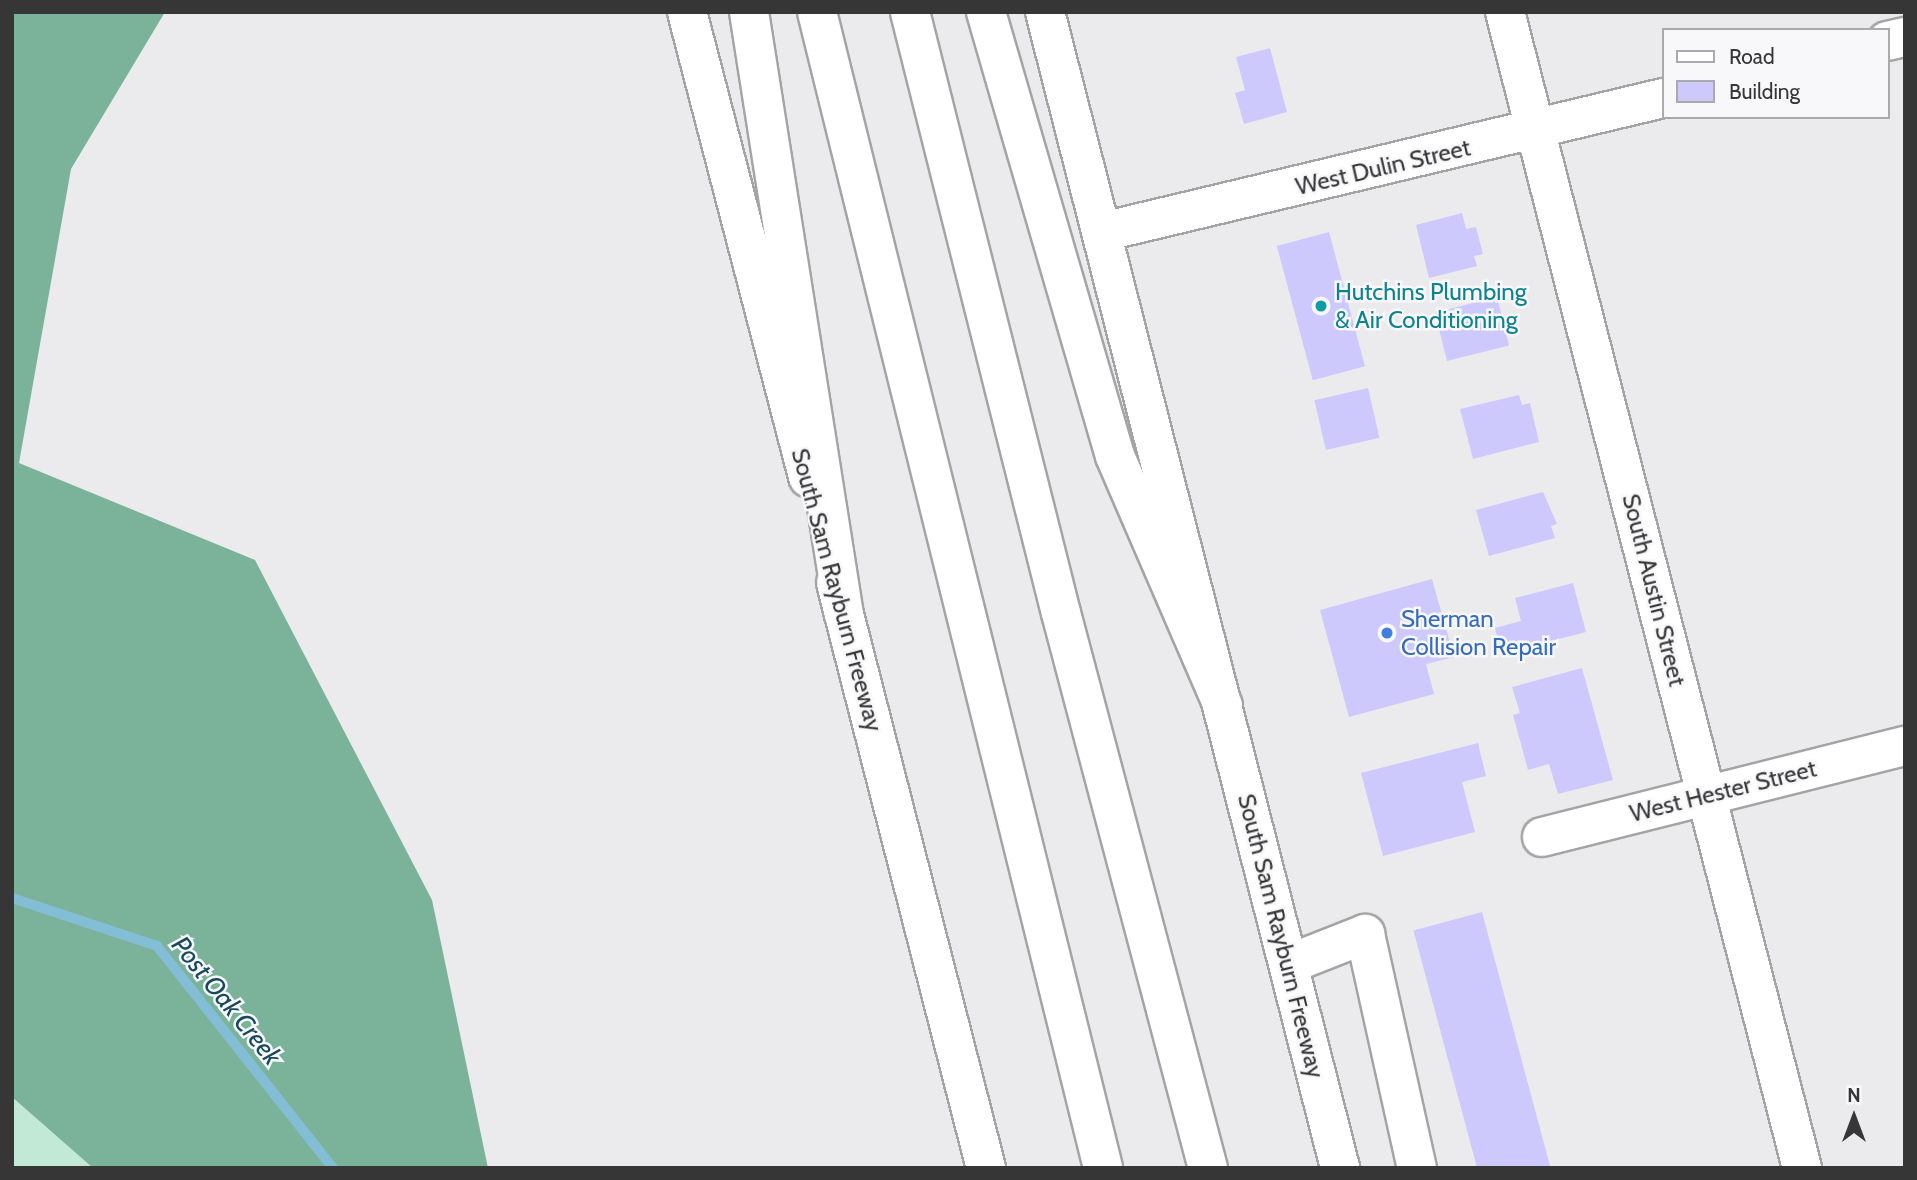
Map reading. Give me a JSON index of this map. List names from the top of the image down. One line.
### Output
{"streets":{"main road":["West Dulin Street","South Sam Rayburn Freeway","South Austin Street","West Hester Street"]},"crossings":[["West Dulin Street","South Sam Rayburn Freeway"],["West Dulin Street","South Austin Street"],["South Austin Street","West Hester Street"]],"water":["Post Oak Creek"],"places":["Hutchins Plumbing & Air Conditioning","Sherman Collision Repair"],"legend":["Road","Building"],"north":"top"}
